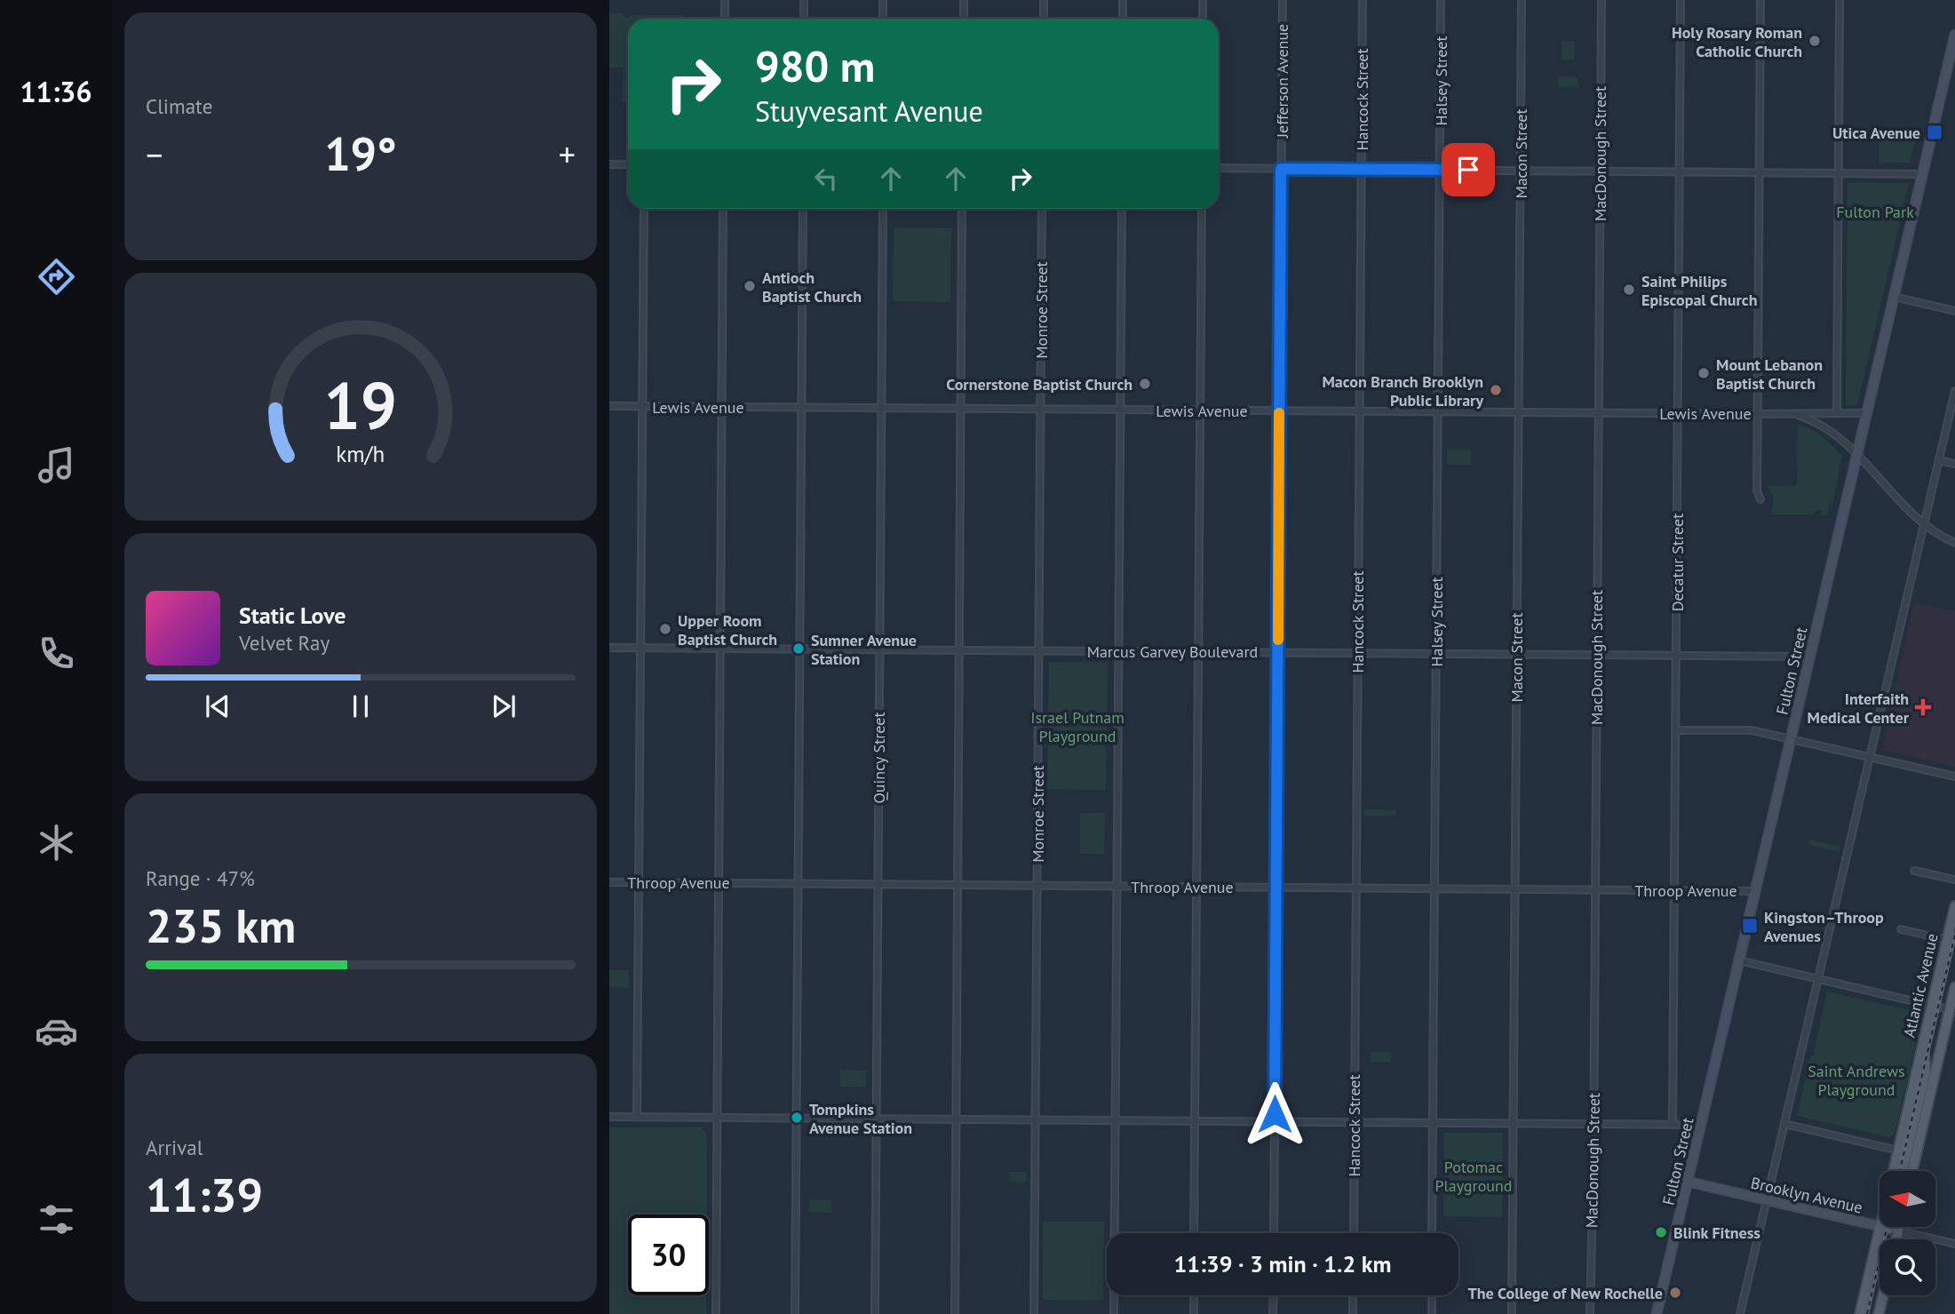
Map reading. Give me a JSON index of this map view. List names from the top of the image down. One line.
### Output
{"streets":{"main road":["Fulton Street","Atlantic Avenue","Brooklyn Avenue"],"street":["Jefferson Avenue","Halsey Street","Hancock Street","Macon Street","MacDonough Street","Monroe Street","Lewis Avenue","Decatur Street","Marcus Garvey Boulevard","Quincy Street","Throop Avenue"]},"crossings":[["Jefferson Avenue","Lewis Avenue"],["Jefferson Avenue","Marcus Garvey Boulevard"],["Jefferson Avenue","Throop Avenue"],["Halsey Street","Lewis Avenue"],["Halsey Street","Marcus Garvey Boulevard"],["Halsey Street","Throop Avenue"],["Hancock Street","Lewis Avenue"],["Hancock Street","Marcus Garvey Boulevard"],["Hancock Street","Throop Avenue"],["Macon Street","Lewis Avenue"],["Macon Street","Marcus Garvey Boulevard"],["Macon Street","Throop Avenue"],["MacDonough Street","Lewis Avenue"],["MacDonough Street","Marcus Garvey Boulevard"],["MacDonough Street","Throop Avenue"],["Monroe Street","Lewis Avenue"],["Monroe Street","Marcus Garvey Boulevard"],["Monroe Street","Throop Avenue"],["Lewis Avenue","Decatur Street"],["Lewis Avenue","Fulton Street"],["Lewis Avenue","Quincy Street"],["Decatur Street","Marcus Garvey Boulevard"],["Decatur Street","Throop Avenue"],["Marcus Garvey Boulevard","Fulton Street"],["Marcus Garvey Boulevard","Quincy Street"],["Fulton Street","Throop Avenue"],["Fulton Street","Brooklyn Avenue"],["Quincy Street","Throop Avenue"],["Atlantic Avenue","Brooklyn Avenue"]],"parks":["Fulton Park","Israel Putnam Playground","Saint Andrews Playground","Potomac Playground"],"places":{"other":["Holy Rosary Roman Catholic Church","Antioch Baptist Church","Saint Philips Episcopal Church","Mount Lebanon Baptist Church","Cornerstone Baptist Church","Macon Branch Brooklyn Public Library","Upper Room Baptist Church","Sumner Avenue Station","Tompkins Avenue Station","Blink Fitness","The College of New Rochelle"],"transit":["Utica Avenue","Kingston–Throop Avenues"],"health":["Interfaith Medical Center"]},"north":"left","page":{"tabs":"11:36","tile":["Climate",["Range · 47%","235 km"],["Arrival","11:39"]],"turn":["980 m","Stuyvesant Avenue"],"heat":["−","19°","+"],"song":["Static Love","Velvet Ray"],"limit":"30","trip":"11:39 · 3 min · 1.2 km","gauge":["19","km/h"]}}
